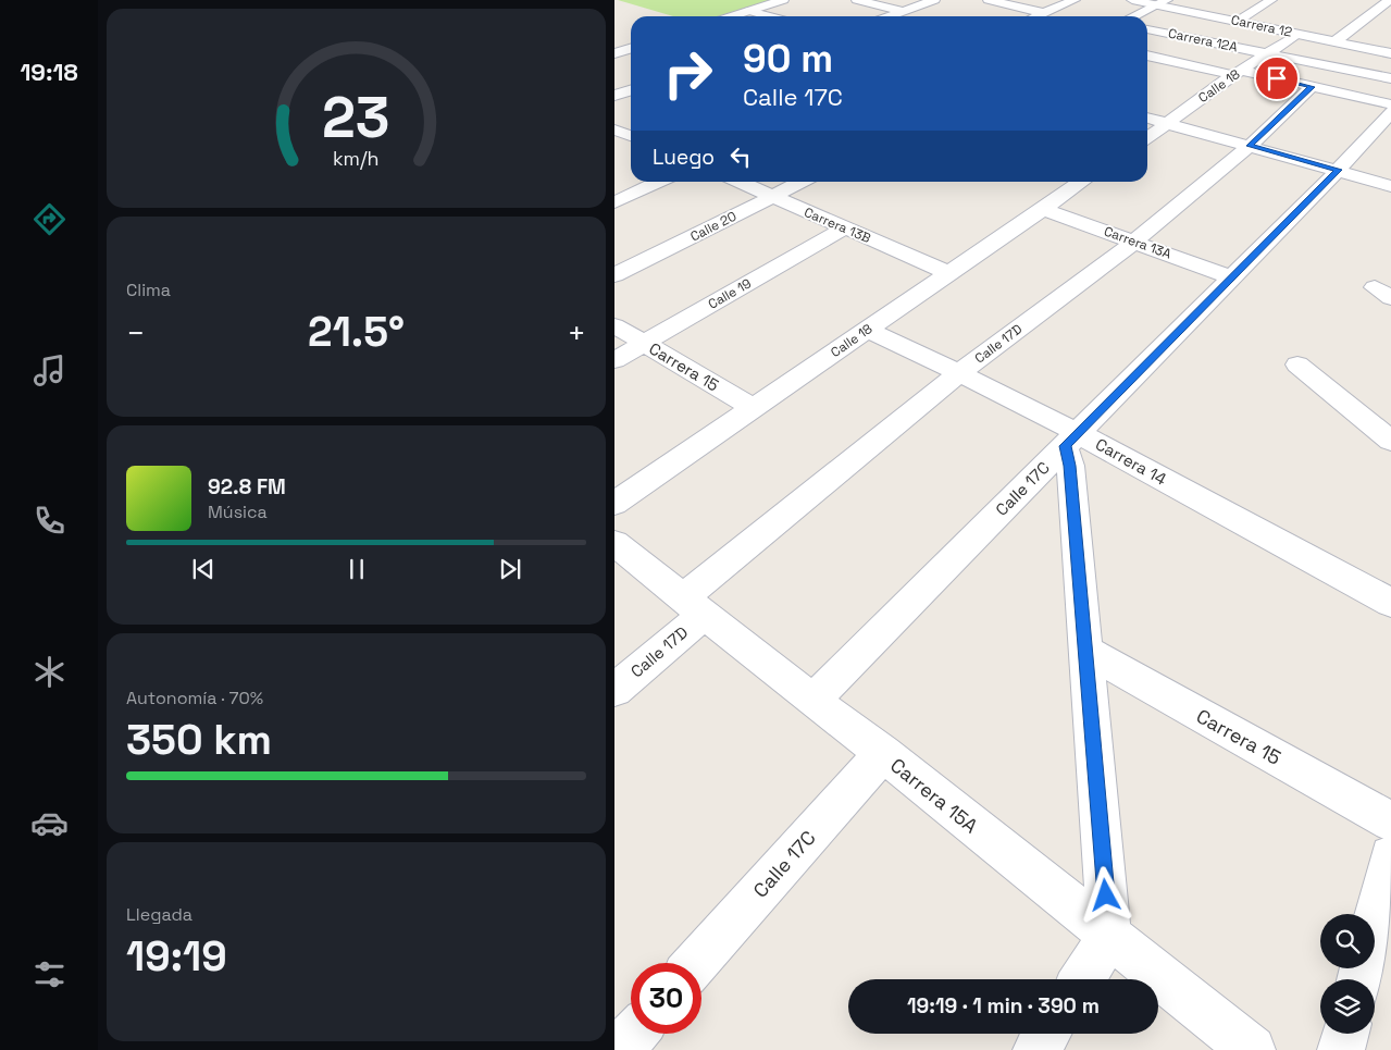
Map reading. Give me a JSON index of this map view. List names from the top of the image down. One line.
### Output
{"streets":{"street":["Carrera 12","Carrera 12A","Calle 18","Carrera 13B","Calle 20","Carrera 13A","Calle 19","Calle 17D","Carrera 15","Carrera 14","Calle 17C","Carrera 15A"]},"crossings":[["Carrera 12","Calle 18"],["Carrera 12A","Calle 18"],["Calle 18","Carrera 13B"],["Calle 18","Carrera 13A"],["Calle 18","Carrera 15"],["Calle 18","Carrera 14"],["Carrera 13B","Calle 20"],["Carrera 13B","Calle 19"],["Carrera 13A","Calle 17D"],["Carrera 13A","Calle 17C"],["Calle 19","Carrera 15"],["Calle 17D","Carrera 14"],["Calle 17D","Carrera 15A"],["Carrera 14","Calle 17C"],["Calle 17C","Carrera 15A"]],"page":{"tabs":"19:18","turn":["90 m","Calle 17C"],"then":"Luego","tile":["Clima",["Autonomía · 70%","350 km"],["Llegada","19:19"]],"heat":["−","21.5°","+"],"song":["92.8 FM","Música"],"limit":"30","trip":"19:19 · 1 min · 390 m","gauge":["23","km/h"]}}
